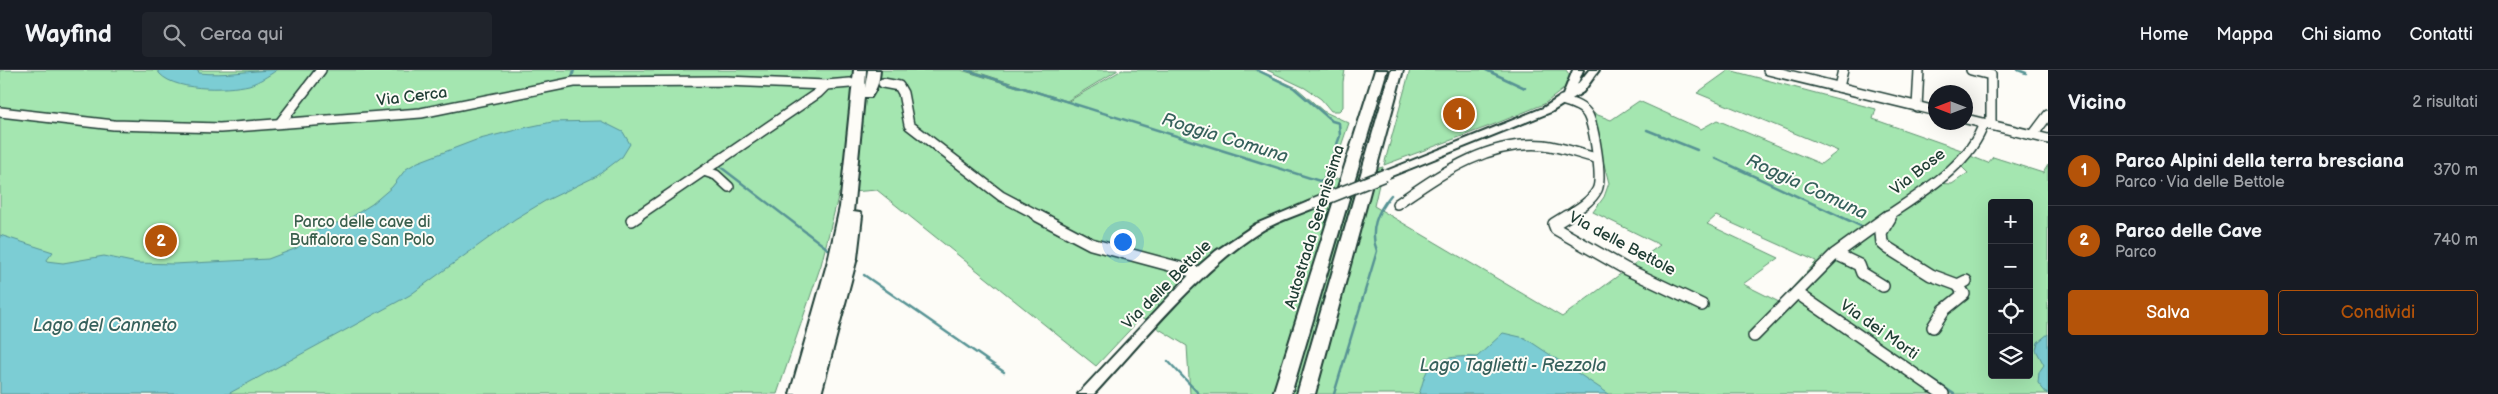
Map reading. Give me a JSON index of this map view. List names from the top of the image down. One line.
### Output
{"streets":{"highway":["Autostrada Serenissima"],"main road":["Via delle Bettole"],"street":["Via Cerca","Via Bose","Via dei Morti"]},"crossings":[["Via Bose","Via dei Morti"]],"water":["Roggia Comuna","Lago del Canneto","Lago Taglietti - Rezzola"],"parks":["Parco delle cave di Buffalora e San Polo"],"north":"left","page":{"header":"Wayfind","search":"Cerca qui","nav":["Home","Mappa","Chi siamo","Contatti"],"heading":["Vicino","2 risultati"],"pins":["1","2"],"list":[{"mark":"1","name":"Parco Alpini della terra bresciana","note":"Parco · Via delle Bettole","value":"370 m"},{"mark":"2","name":"Parco delle Cave","note":"Parco","value":"740 m"}],"map_buttons":["+","−"],"buttons":["Salva","Condividi"]}}
